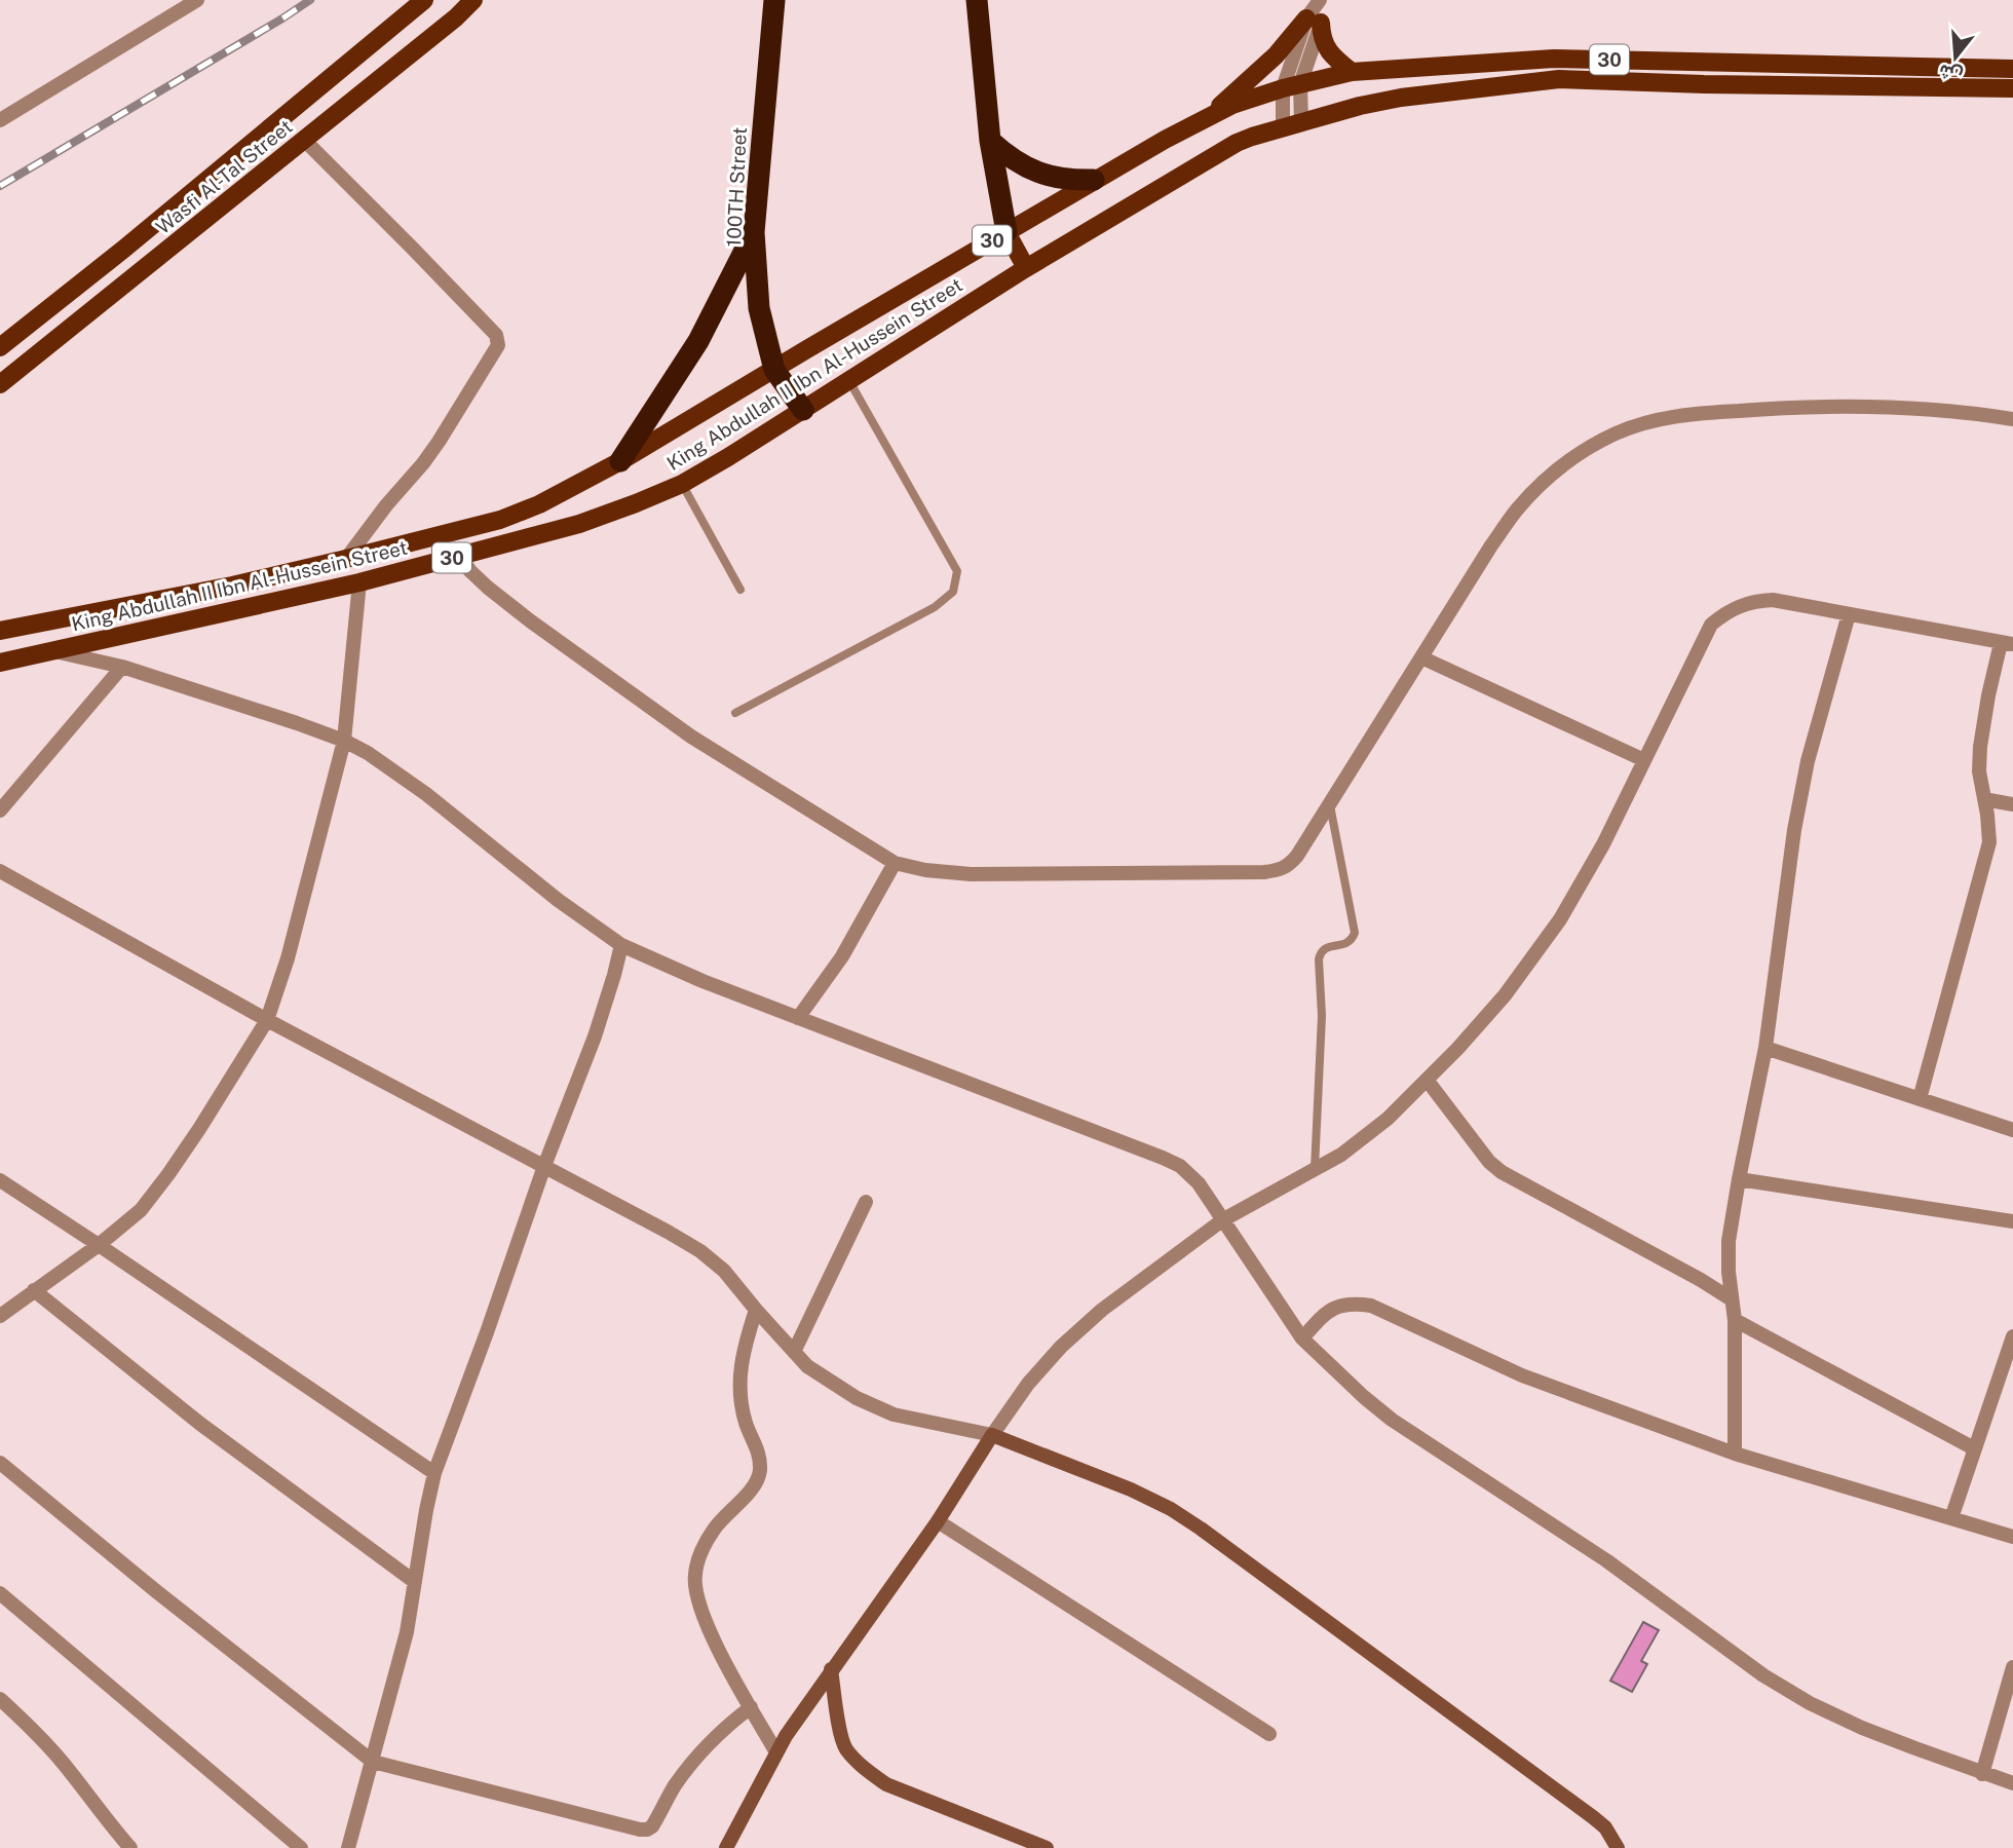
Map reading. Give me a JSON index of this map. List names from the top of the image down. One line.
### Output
{"streets":{"highway":["100TH Street"],"main road":["30","Wasfi Al-Tal Street","King Abdullah II Ibn Al-Hussein Street"]},"crossings":[["100TH Street","King Abdullah II Ibn Al-Hussein Street"]],"north":"bottom"}
